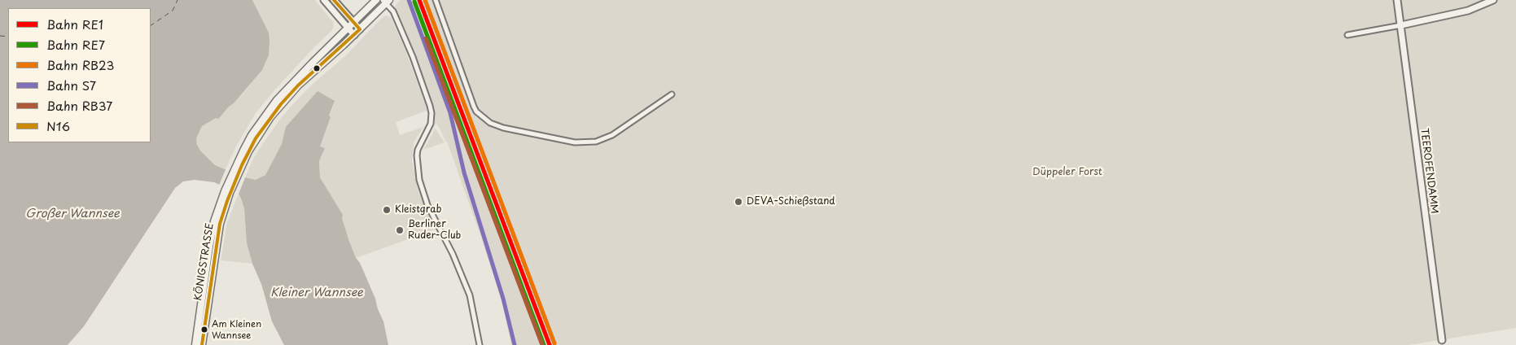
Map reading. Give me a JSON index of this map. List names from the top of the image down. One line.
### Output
{"streets":{"main road":["KÖNIGSTRASSE"],"street":["TEEROFENDAMM"]},"water":["Großer Wannsee","Kleiner Wannsee"],"parks":["Düppeler Forst"],"places":["DEVA-Schießstand","Kleistgrab","Berliner Ruder-Club","Am Kleinen Wannsee"],"lines":["rail line RE1","rail line RB23","rail line S7","transit line N16","rail line RE7","rail line RB37"],"legend":["Bahn RE1","Bahn RE7","Bahn RB23","Bahn S7","Bahn RB37","N16"]}
